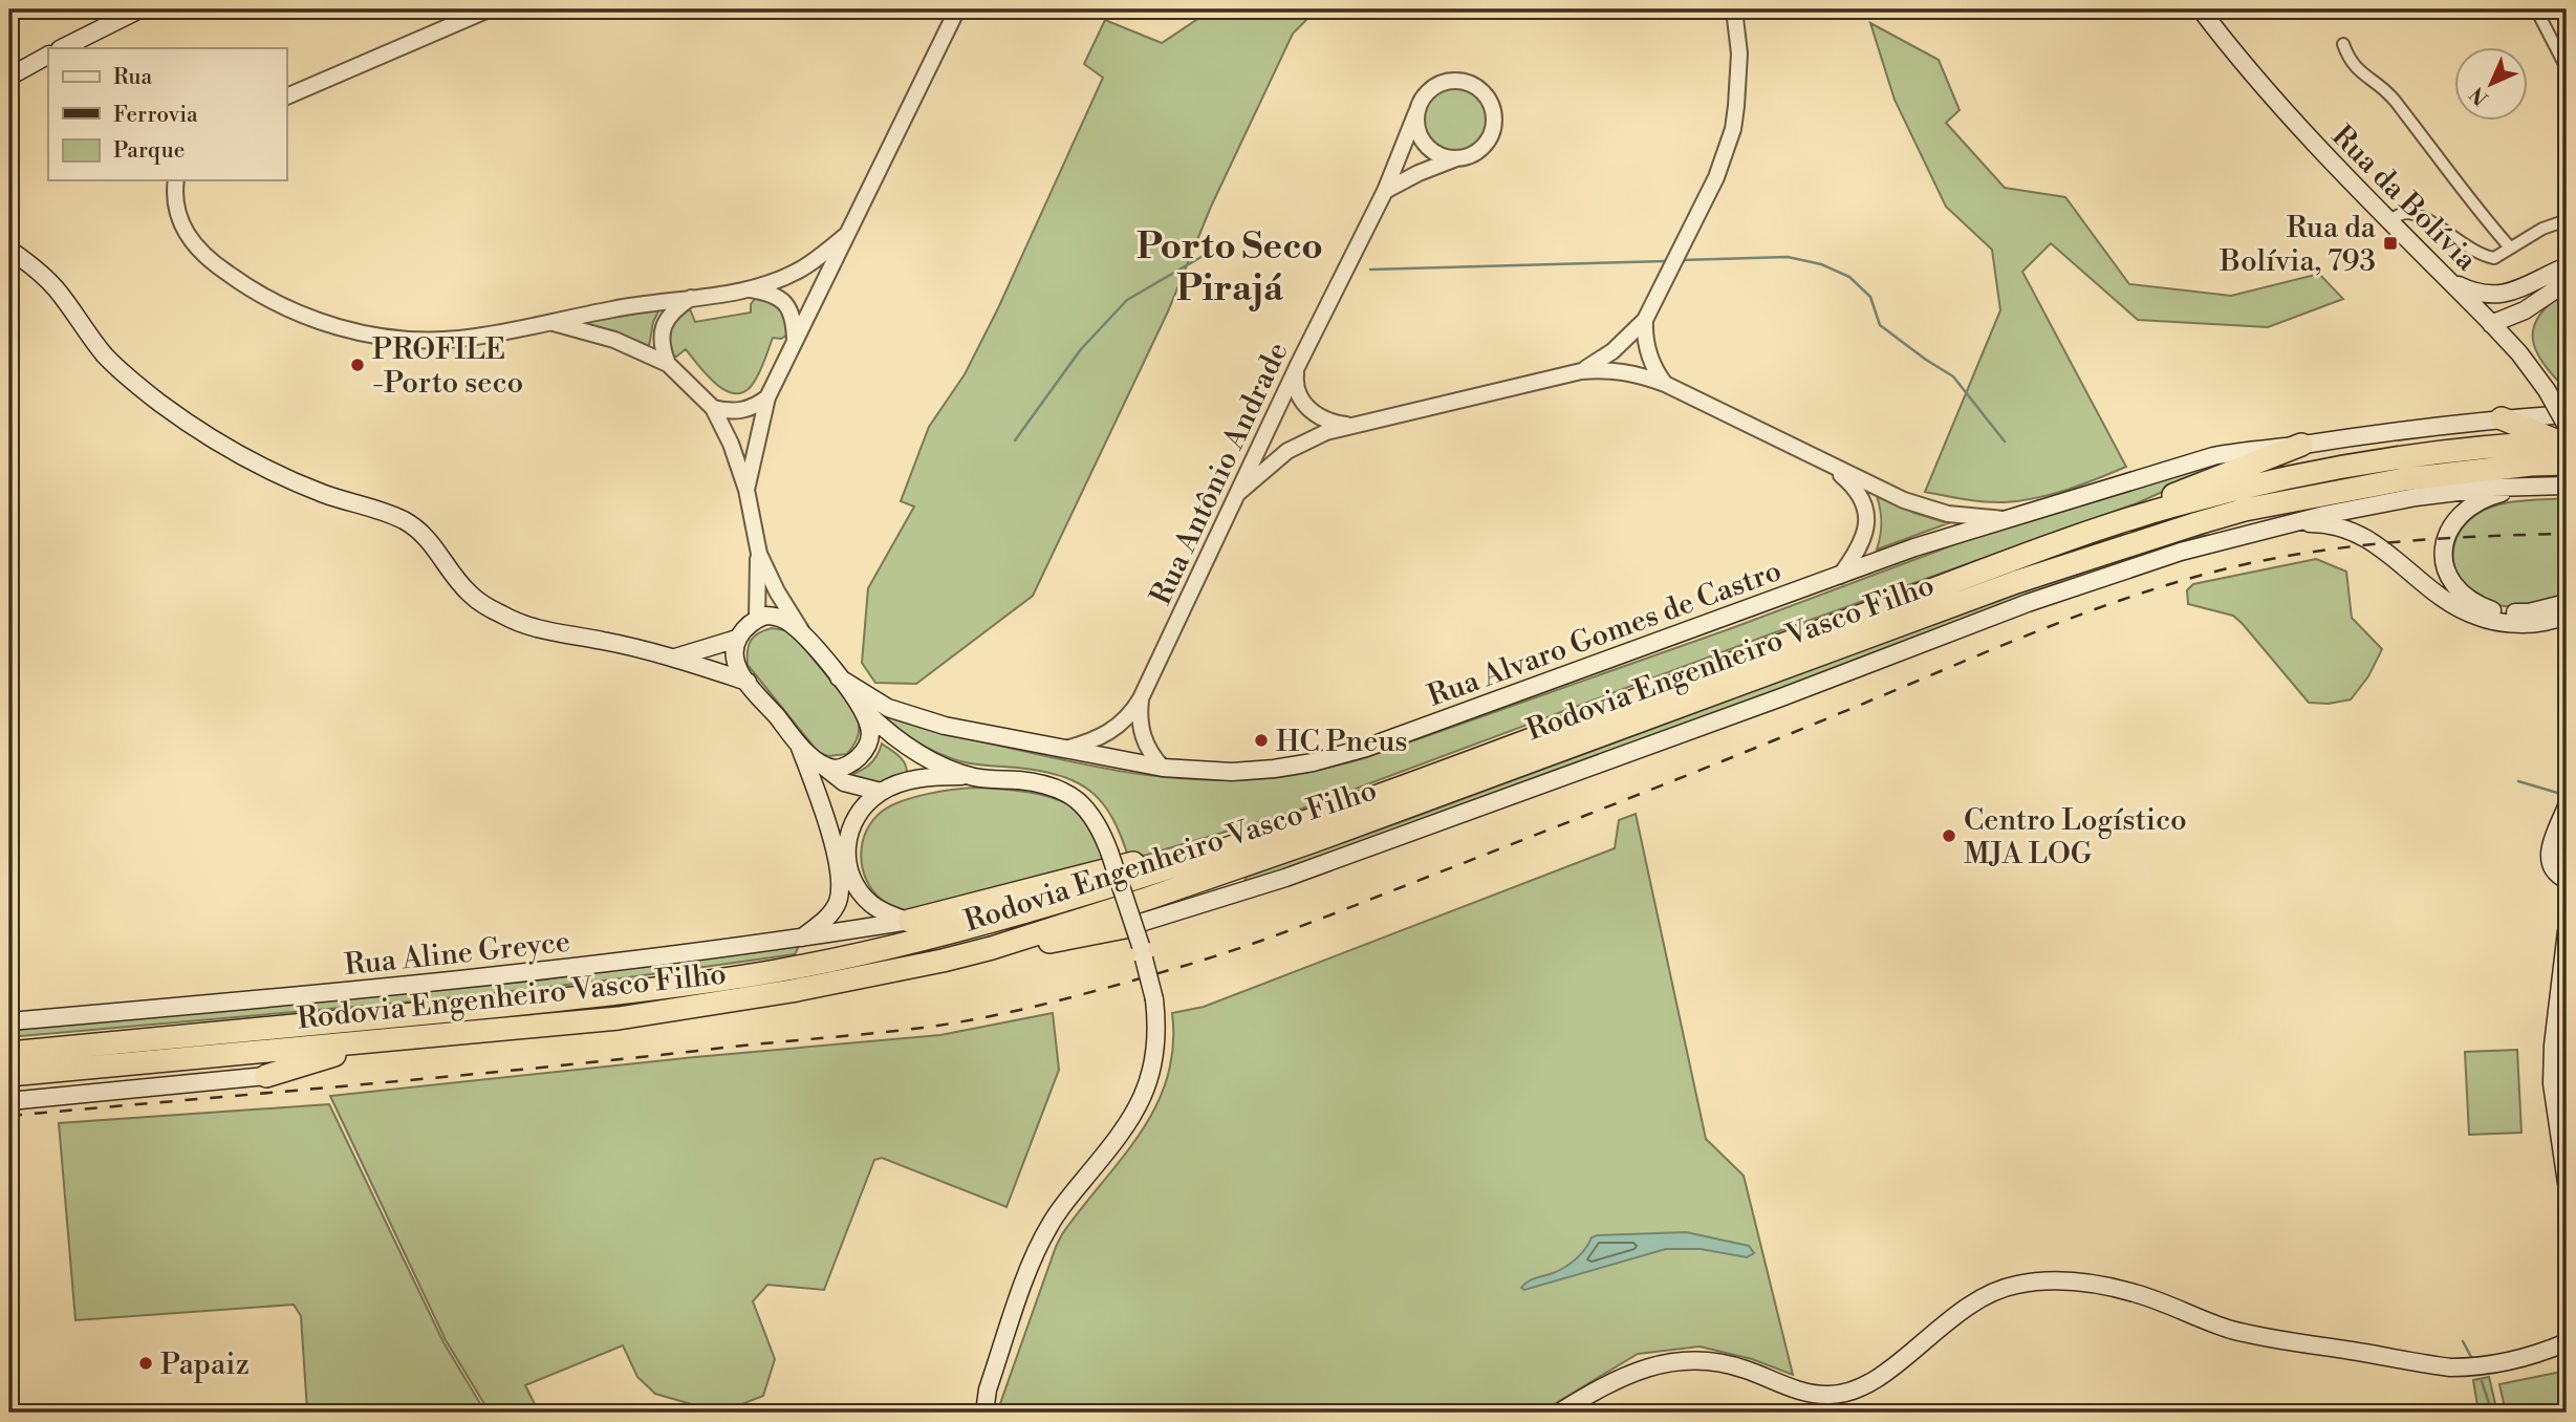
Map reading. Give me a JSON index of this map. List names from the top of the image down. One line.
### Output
{"streets":{"highway":["Rodovia Engenheiro Vasco Filho"],"main road":["Rua da Bolívia","Rua Alvaro Gomes de Castro","Rua Aline Greyce"],"street":["Rua Antônio Andrade"]},"crossings":[["Rua da Bolívia","Rodovia Engenheiro Vasco Filho"],["Rua Antônio Andrade","Rua Alvaro Gomes de Castro"]],"districts":["Porto Seco Pirajá"],"places":{"transit":["Rua da Bolívia, 793"],"other":["PROFILE -Porto seco","HC Pneus","Centro Logístico MJA LOG","Papaiz"]},"legend":["Rua","Ferrovia","Parque"],"north":"bottom left"}
